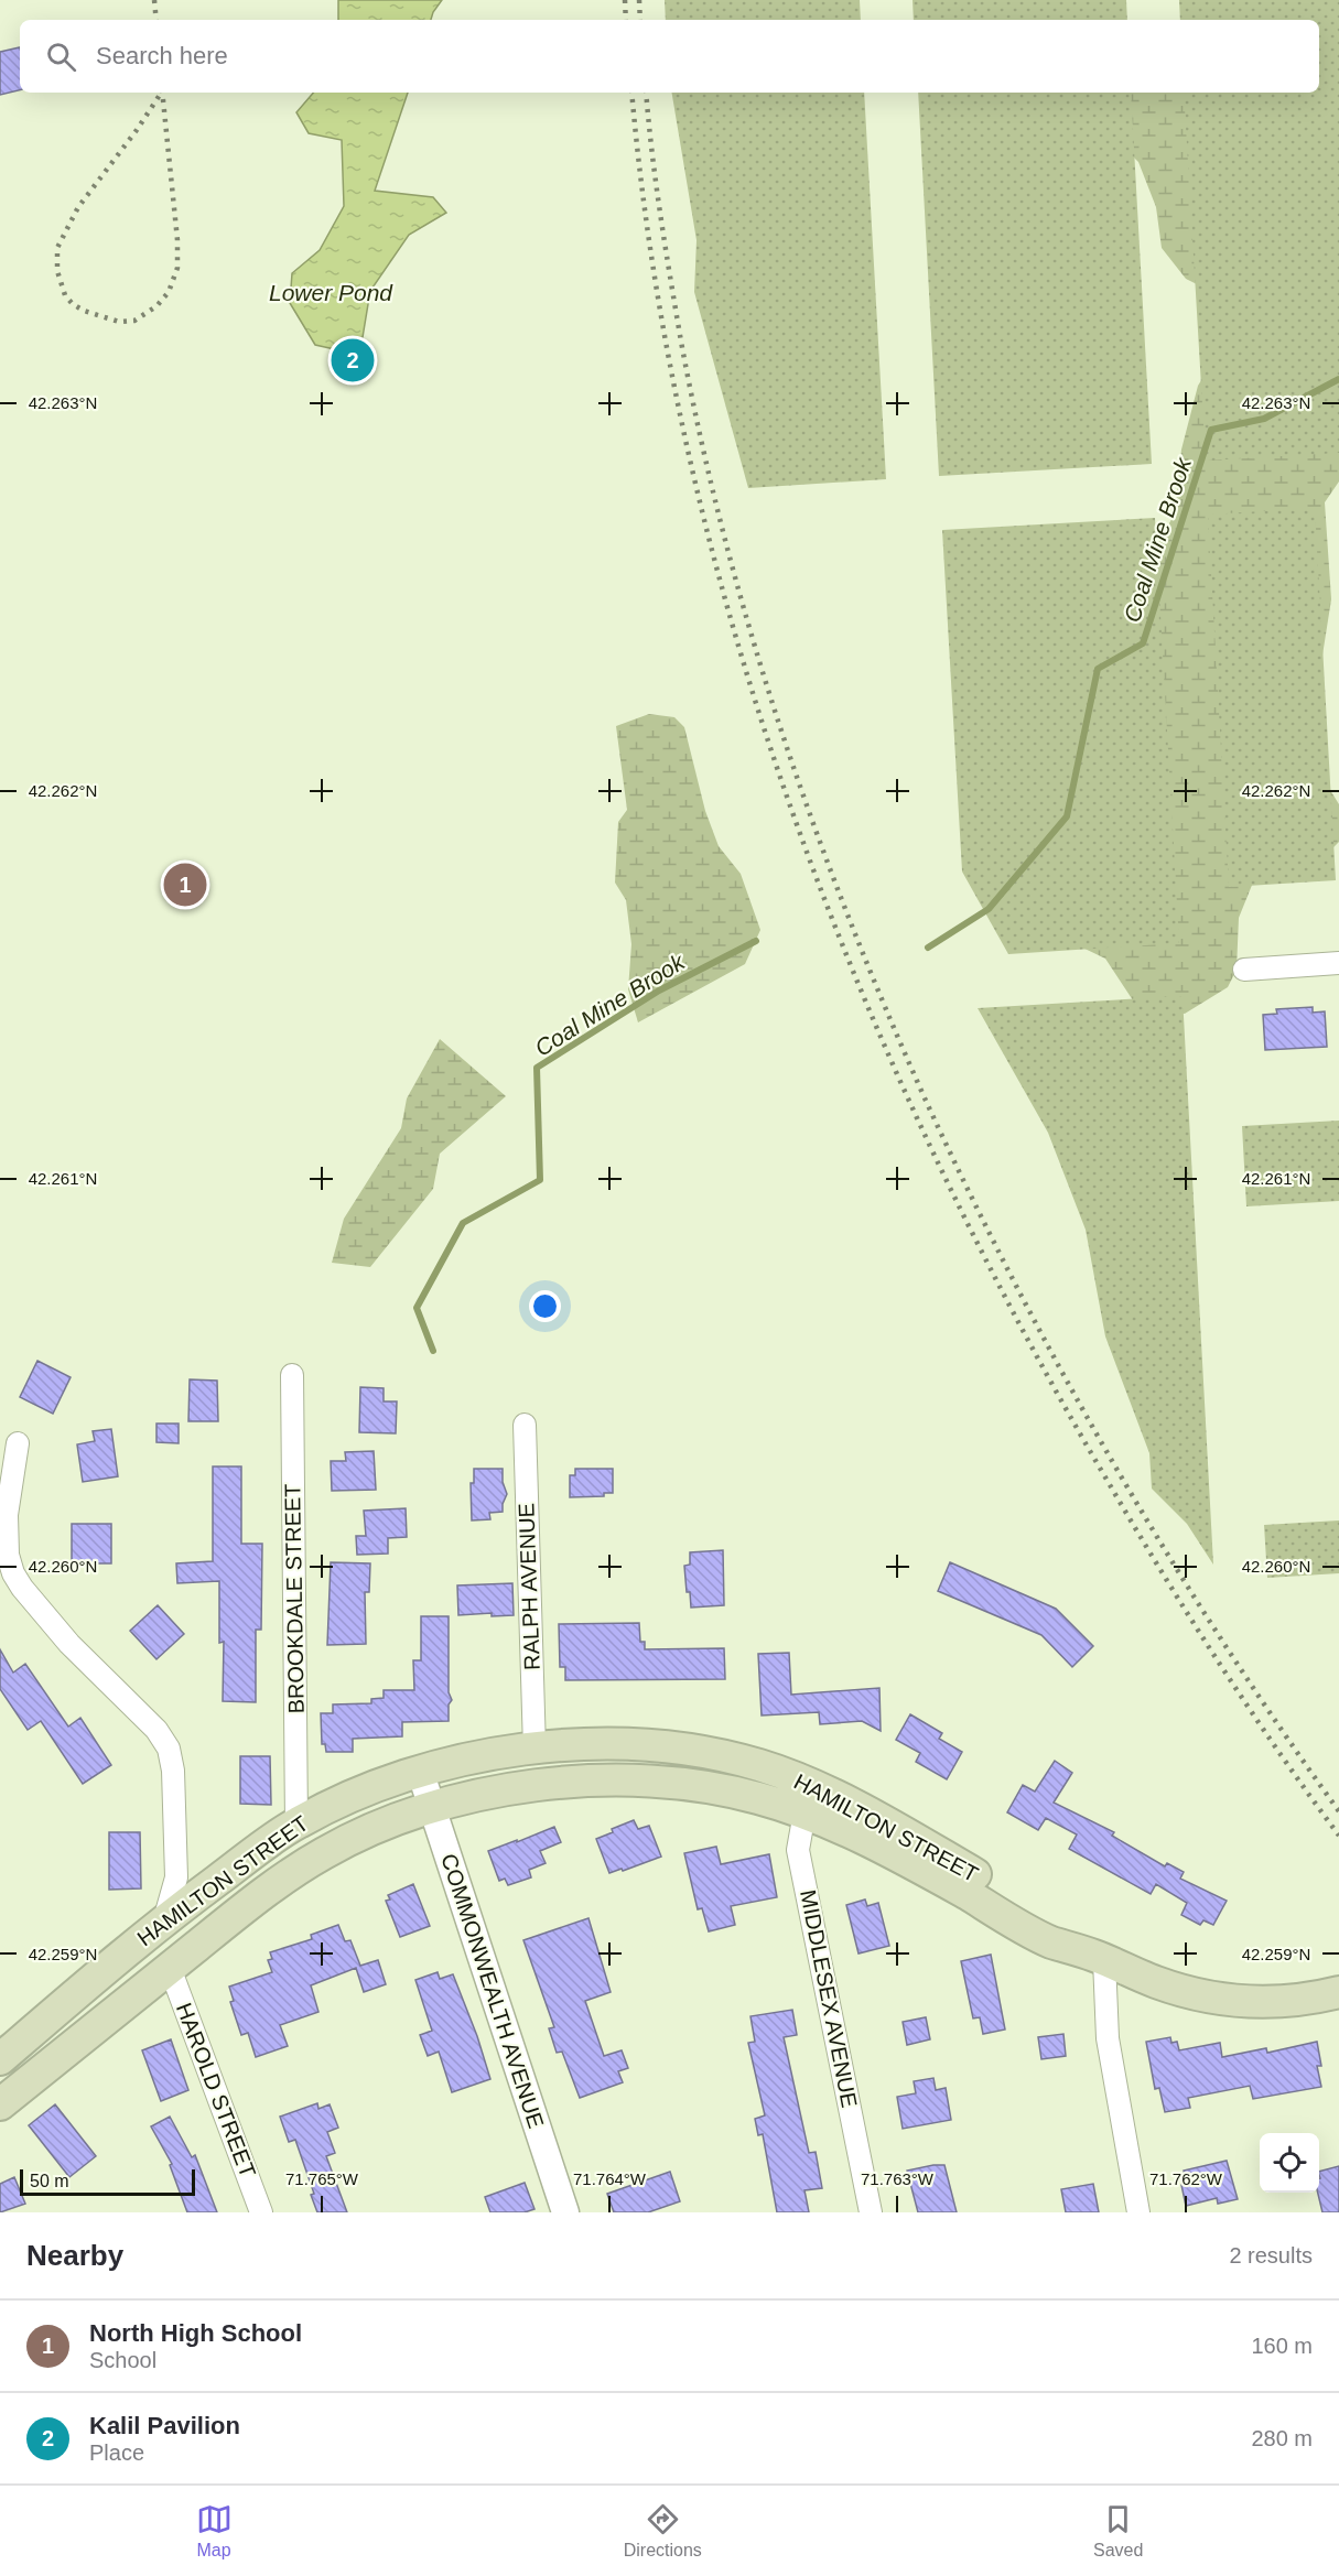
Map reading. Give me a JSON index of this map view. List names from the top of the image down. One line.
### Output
{"streets":{"main road":["HAMILTON STREET"],"street":["RALPH AVENUE","BROOKDALE STREET","COMMONWEALTH AVENUE","MIDDLESEX AVENUE","HAROLD STREET"]},"crossings":[["RALPH AVENUE","HAMILTON STREET"],["BROOKDALE STREET","HAMILTON STREET"],["HAMILTON STREET","COMMONWEALTH AVENUE"],["HAMILTON STREET","MIDDLESEX AVENUE"],["HAMILTON STREET","HAROLD STREET"]],"water":["Lower Pond","Coal Mine Brook"],"scale_bar":"50 m","page":{"search":"Search here","pins":["2","1"],"scale":"50 m","heading":["Nearby","2 results"],"list":[{"mark":"1","name":"North High School","note":"School","value":"160 m"},{"mark":"2","name":"Kalil Pavilion","note":"Place","value":"280 m"}],"nav":["Map","Directions","Saved"]},"coordinates":["42.263°N","42.262°N","42.261°N","42.260°N","42.259°N","71.765°W","71.764°W","71.763°W","71.762°W"]}
